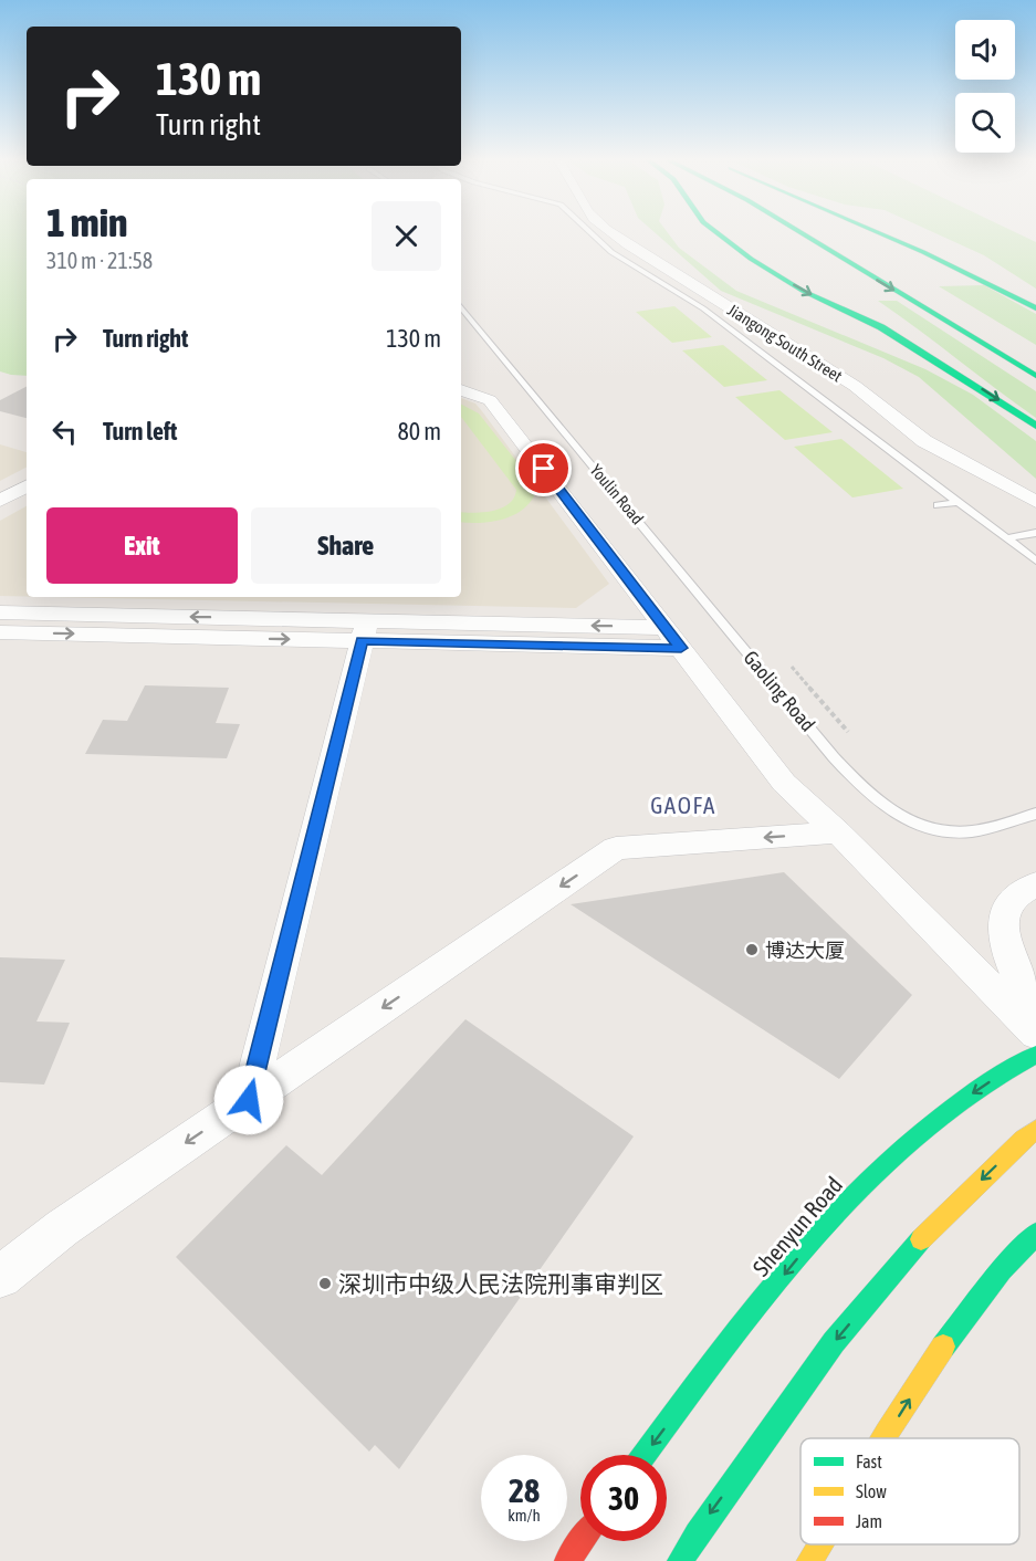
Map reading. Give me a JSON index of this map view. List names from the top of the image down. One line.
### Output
{"streets":{"main road":["Shenyun Road"],"street":["Jiangong South Street"],"lane":["Youlin Road","Gaoling Road"]},"crossings":[["Youlin Road","Gaoling Road"]],"districts":["GAOFA"],"places":["博达大厦","深圳市中级人民法院刑事审判区"],"legend":["Fast","Slow","Jam"],"page":{"turn":["130 m","Turn right"],"heading":["1 min","310 m · 21:58"],"list":[{"name":"Turn right","value":"130 m"},{"name":"Turn left","value":"80 m"}],"buttons":["Exit","Share"],"speed":"28 km/h","limit":"30"}}
